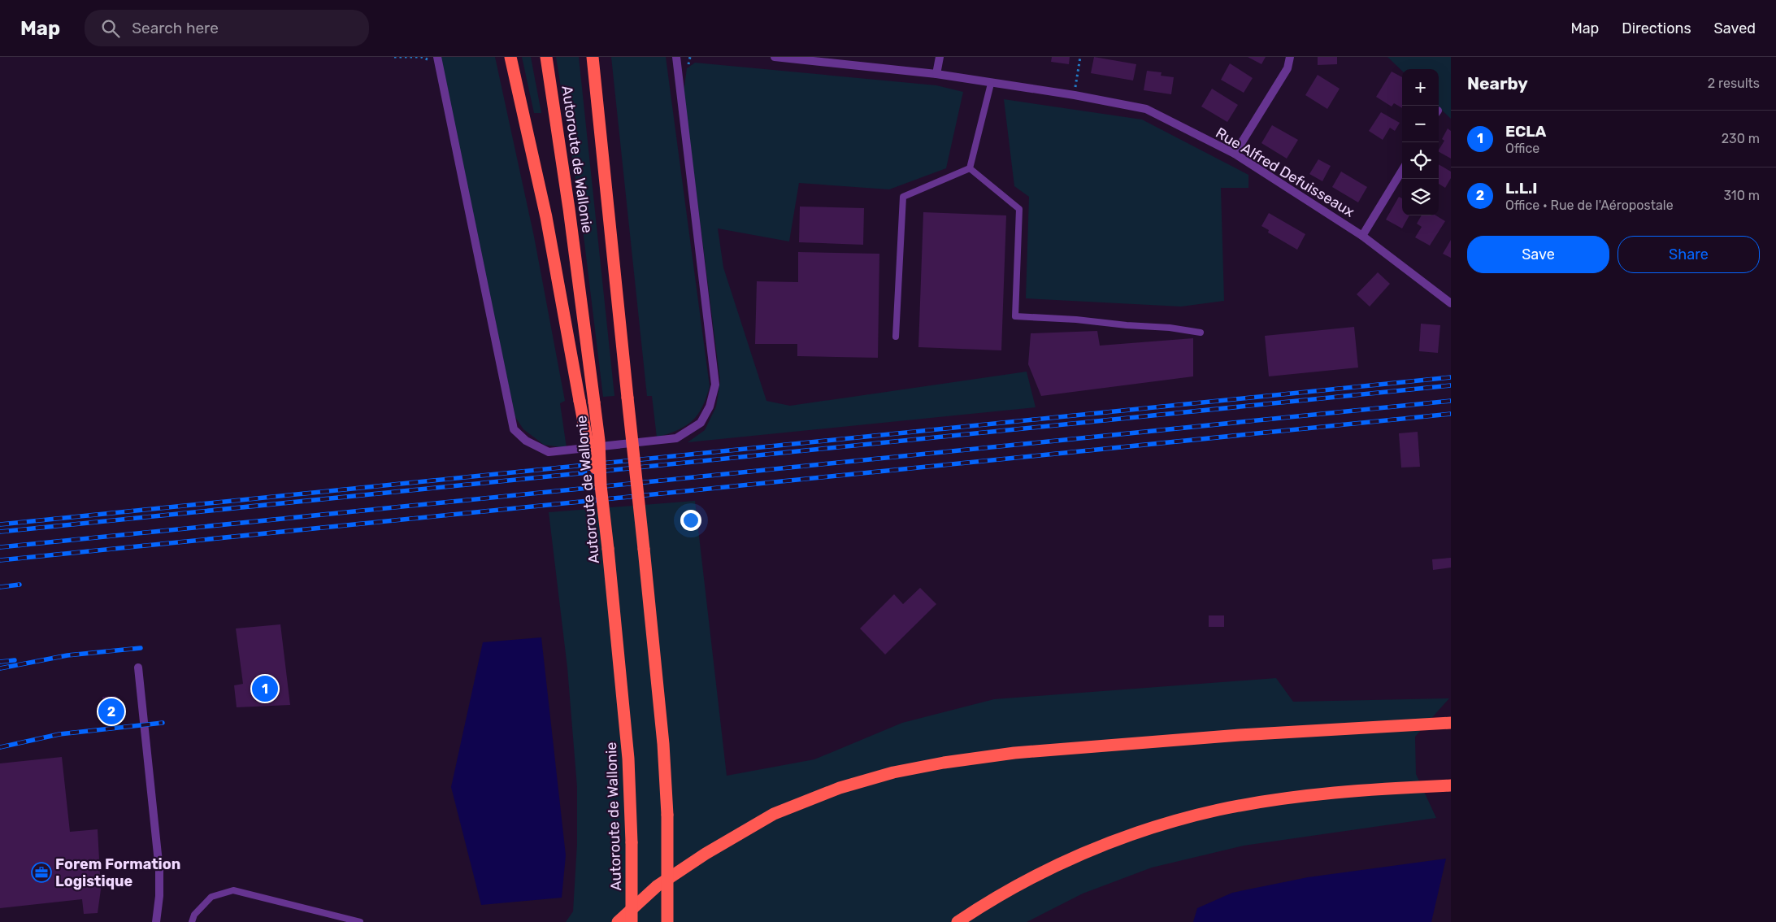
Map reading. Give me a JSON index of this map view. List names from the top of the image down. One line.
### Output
{"streets":{"highway":["Autoroute de Wallonie"],"street":["Rue Alfred Defuisseaux"]},"places":{"office":["Forem Formation Logistique"]},"page":{"header":"Map","search":"Search here","nav":["Map","Directions","Saved"],"heading":["Nearby","2 results"],"map_buttons":["+","−"],"list":[{"mark":"1","name":"ECLA","note":"Office","value":"230 m"},{"mark":"2","name":"L.L.I","note":"Office · Rue de l'Aéropostale","value":"310 m"}],"buttons":["Save","Share"],"pins":["1","2"]}}
